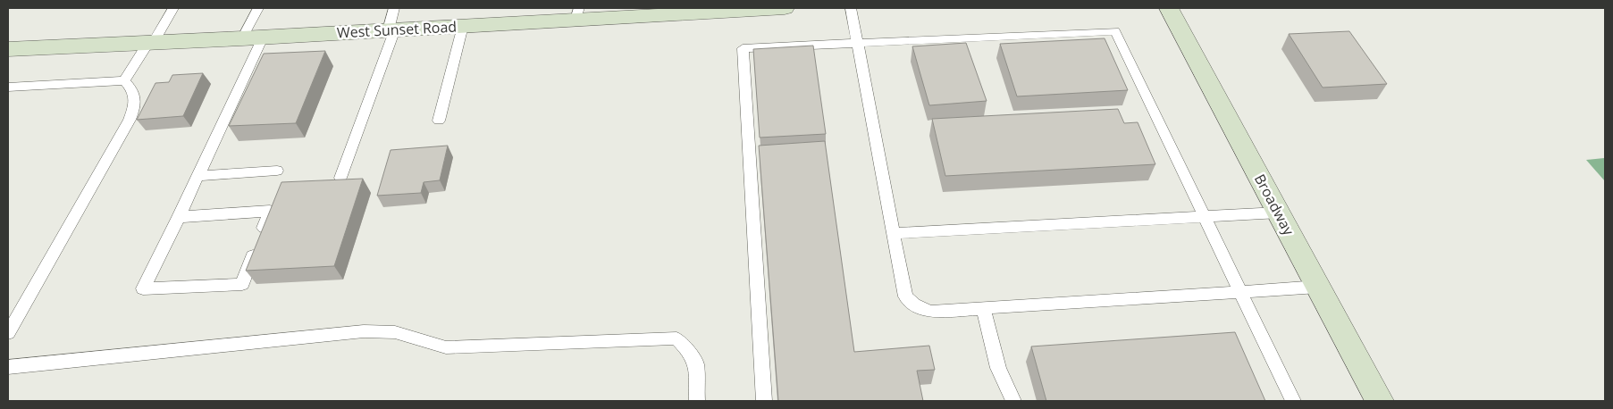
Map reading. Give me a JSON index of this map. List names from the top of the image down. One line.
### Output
{"streets":{"main road":["West Sunset Road","Broadway"]}}
